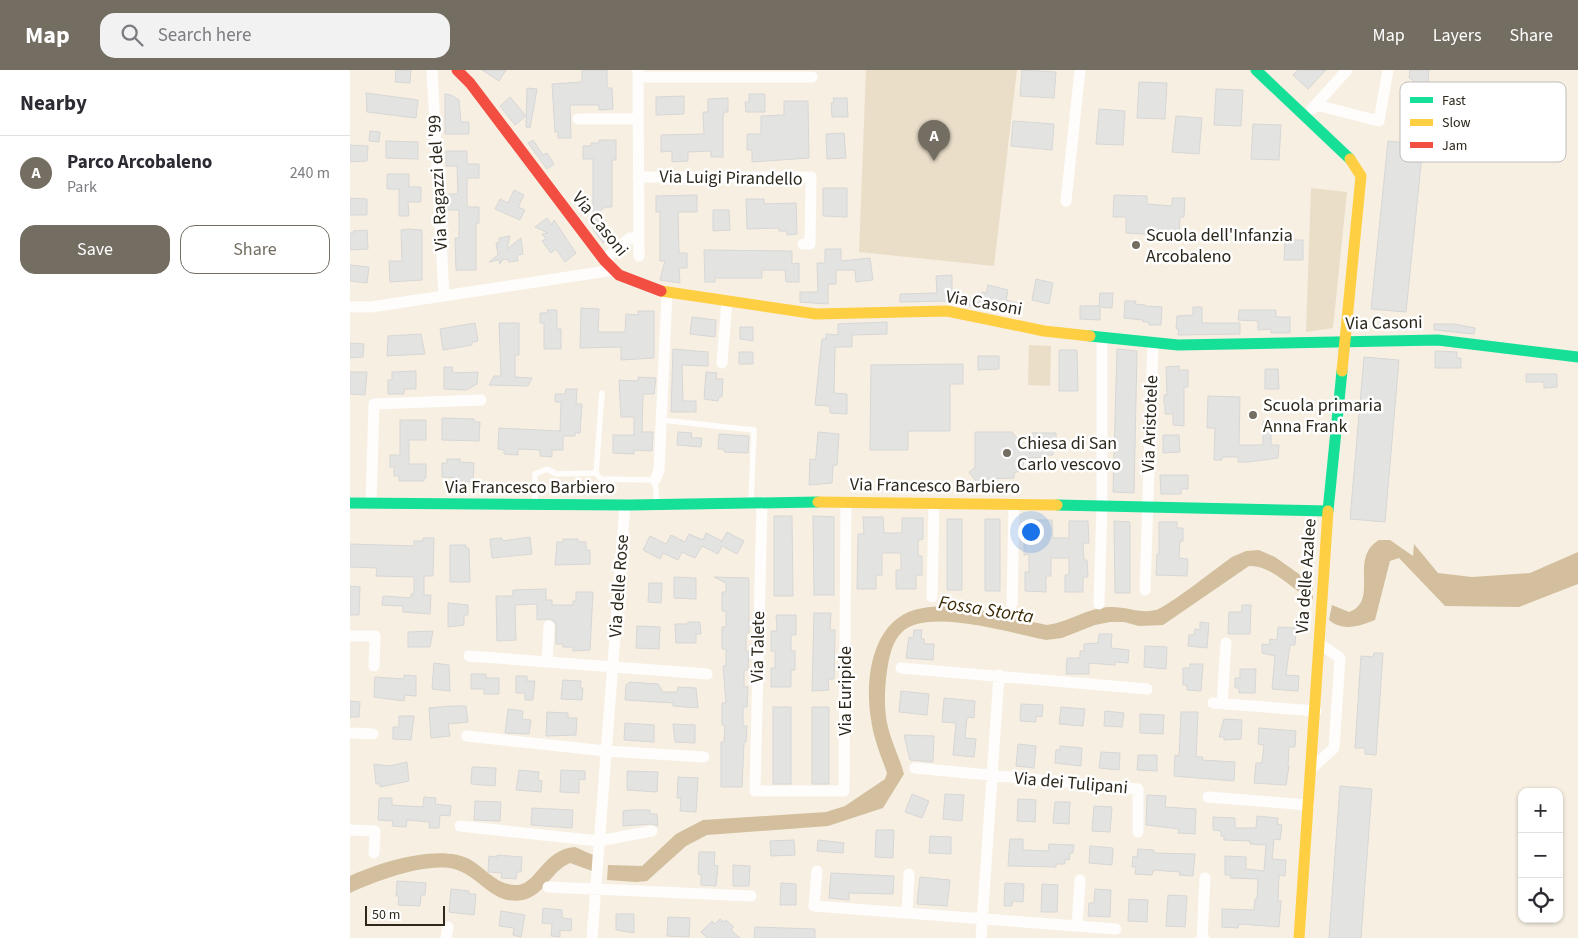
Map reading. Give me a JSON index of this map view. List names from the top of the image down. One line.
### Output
{"streets":{"street":["Via Luigi Pirandello","Via Ragazzi del '99","Via Casoni","Via Aristotele","Via Francesco Barbiero","Via delle Azalee","Via delle Rose","Via Talete","Via Euripide","Via dei Tulipani"]},"crossings":[["Via Casoni","Via Aristotele"],["Via Aristotele","Via Francesco Barbiero"],["Via Francesco Barbiero","Via delle Azalee"],["Via Francesco Barbiero","Via delle Rose"],["Via Francesco Barbiero","Via Talete"],["Via Francesco Barbiero","Via Euripide"],["Via Talete","Via Euripide"]],"water":["Fossa Storta"],"places":["Scuola dell'Infanzia Arcobaleno","Scuola primaria Anna Frank","Chiesa di San Carlo vescovo"],"legend":["Fast","Slow","Jam"],"scale_bar":"50 m","page":{"header":"Map","search":"Search here","nav":["Map","Layers","Share"],"heading":"Nearby","pins":"A","list":[{"mark":"A","name":"Parco Arcobaleno","note":"Park","value":"240 m"}],"buttons":["Save","Share"],"map_buttons":["+","−"],"scale":"50 m"}}
